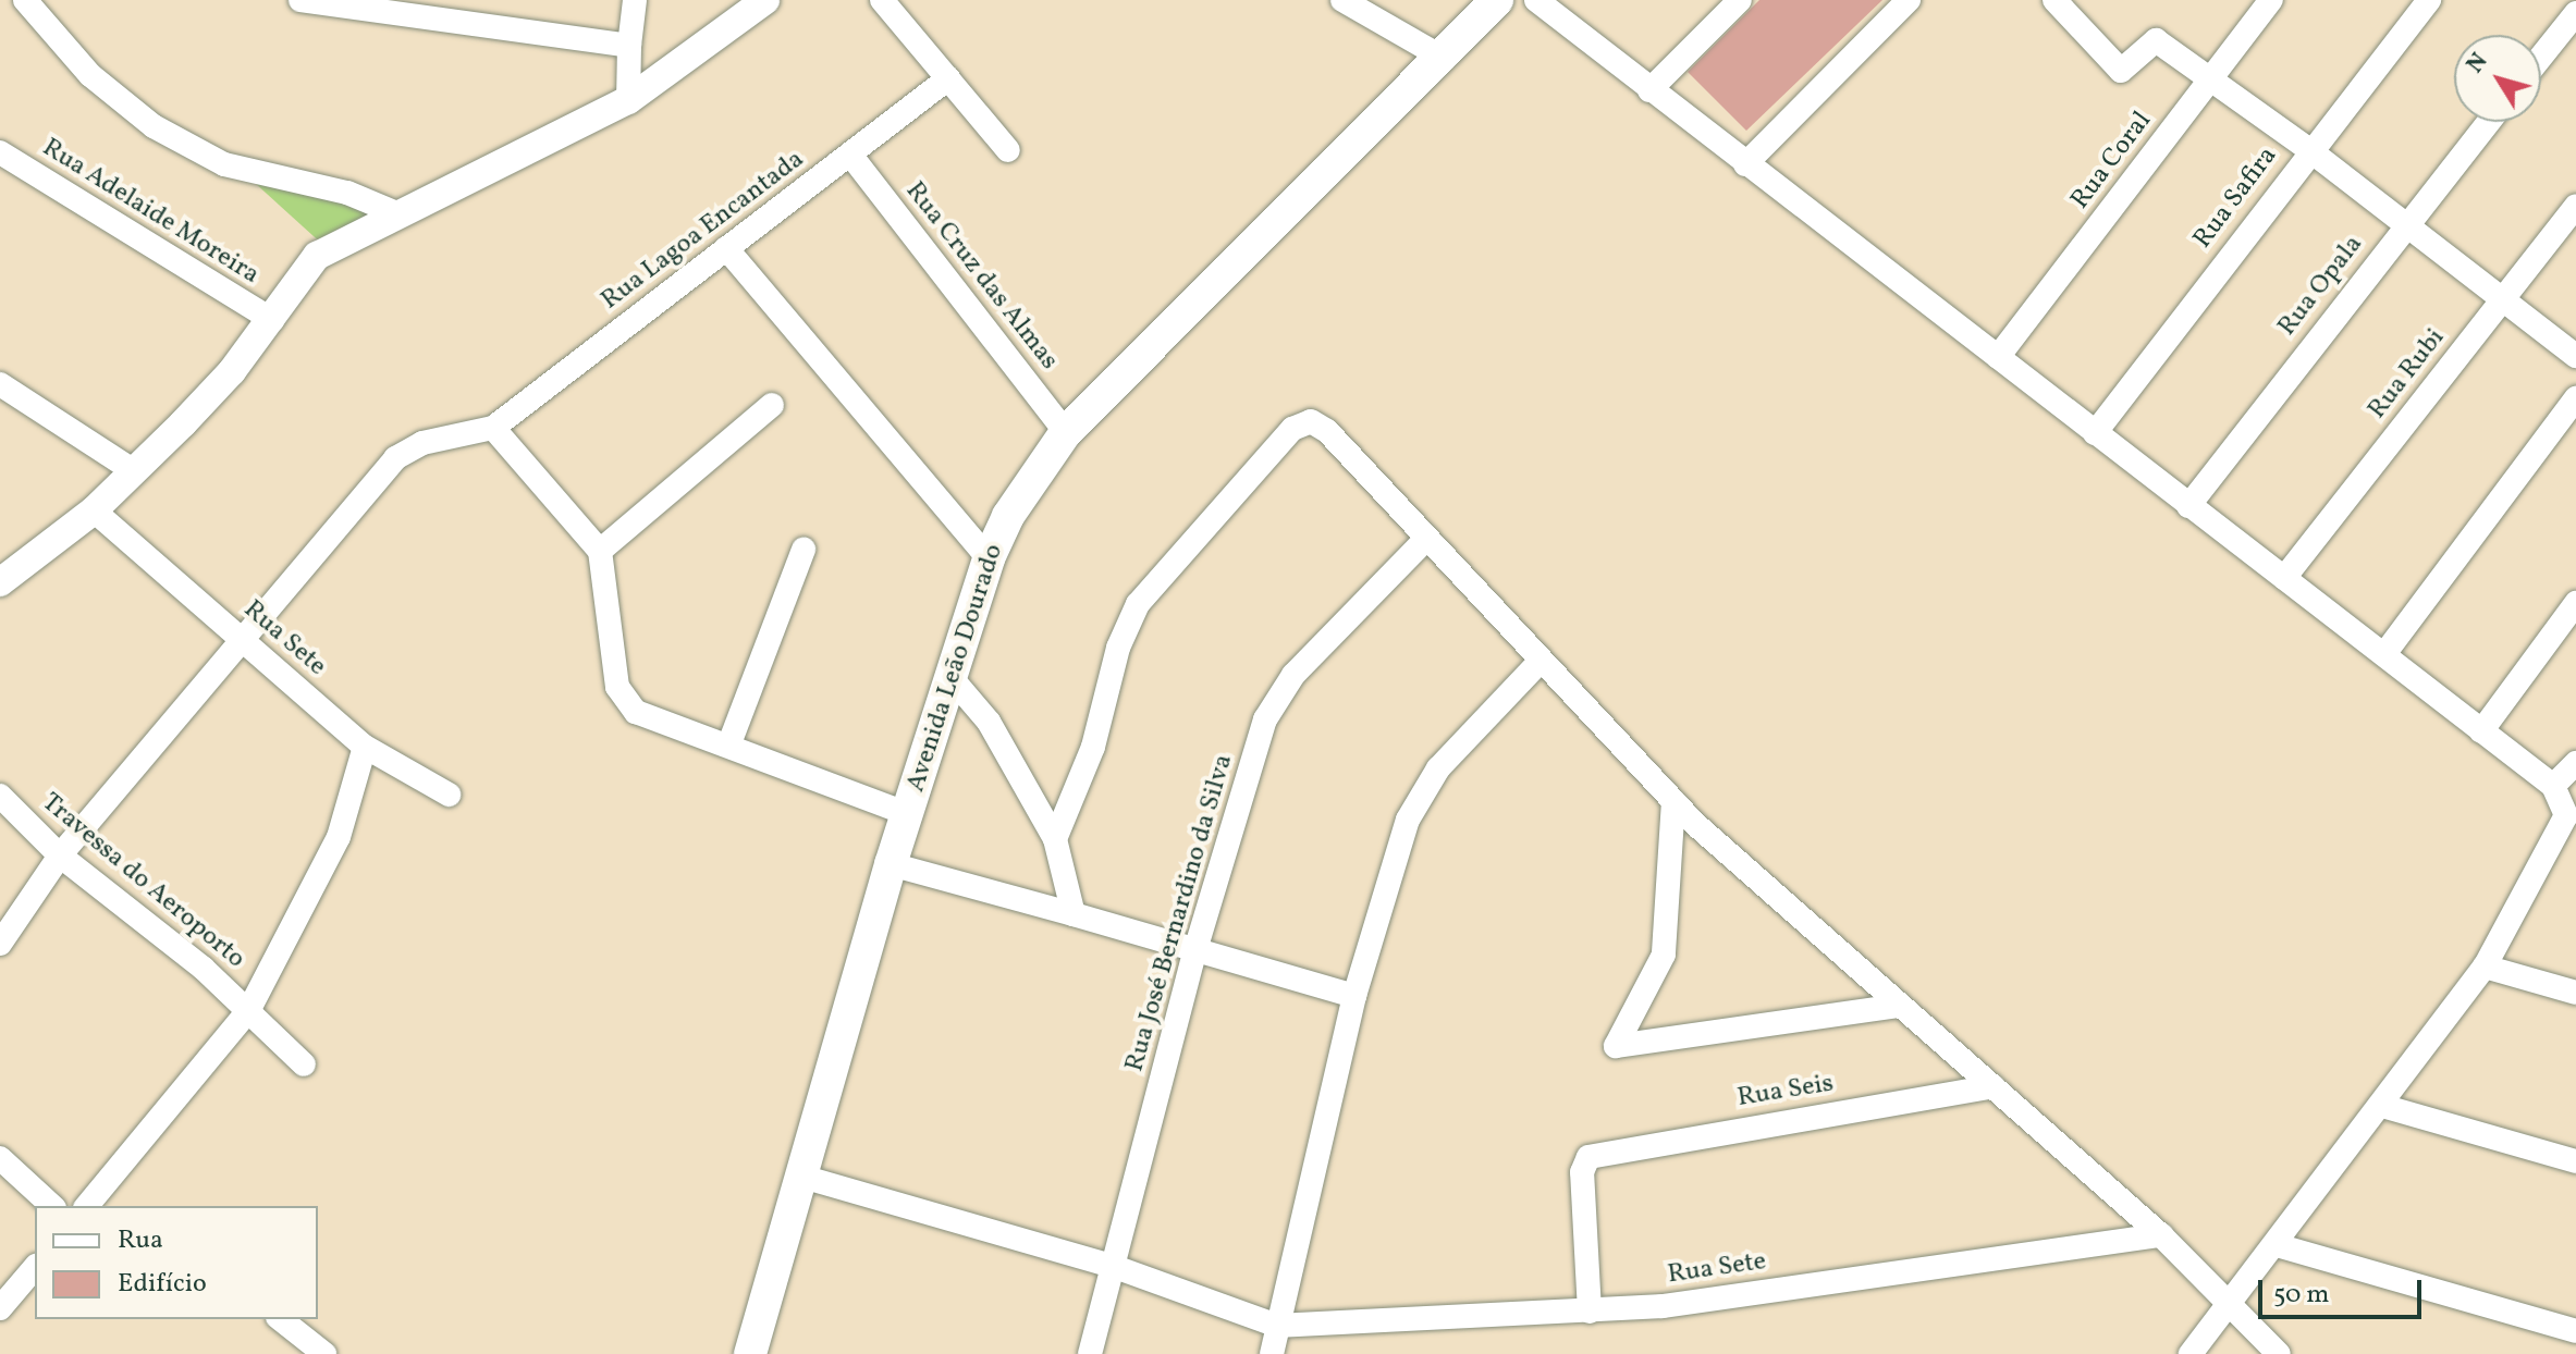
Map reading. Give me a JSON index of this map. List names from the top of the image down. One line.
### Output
{"streets":{"main road":["Avenida Leão Dourado"],"street":["Rua Coral","Rua Safira","Rua Adelaide Moreira","Rua Lagoa Encantada","Rua Cruz das Almas","Rua Opala","Rua Rubi","Rua Sete","Travessa do Aeroporto","Rua José Bernardino da Silva","Rua Seis"]},"crossings":[["Rua Lagoa Encantada","Rua Cruz das Almas"],["Rua Cruz das Almas","Avenida Leão Dourado"],["Rua Sete","Rua Seis"]],"legend":["Rua","Edifício"],"scale_bar":"50 m","north":"top left"}
